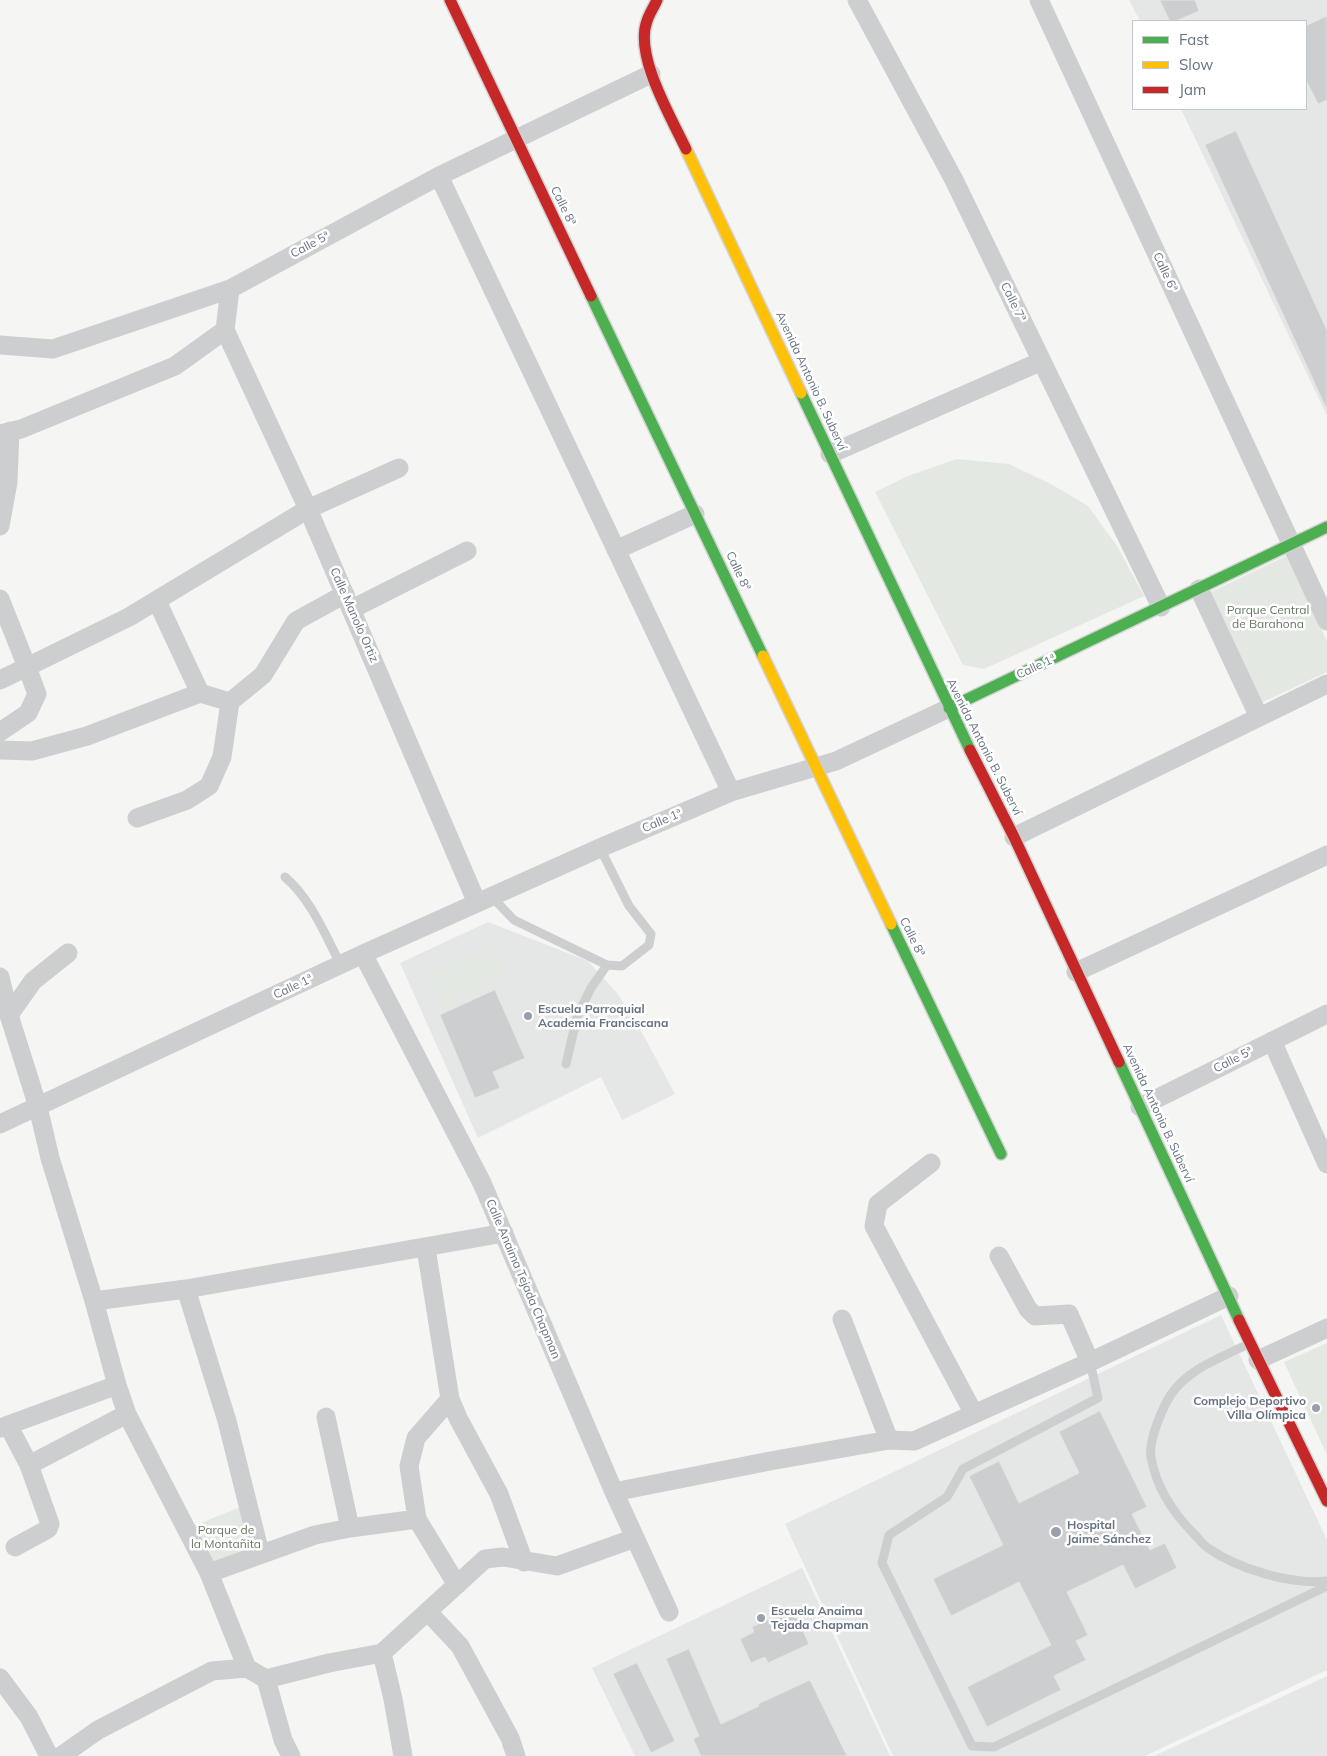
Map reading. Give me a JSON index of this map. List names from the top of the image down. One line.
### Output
{"streets":{"street":["Calle 8ª","Calle 5ª","Calle 6ª","Calle 7ª","Avenida Antonio B. Suberví","Calle Manolo Ortiz","Calle 1ª","Calle Anaima Tejada Chapman"]},"crossings":[["Calle 8ª","Calle 5ª"],["Calle 8ª","Calle 1ª"],["Calle 5ª","Avenida Antonio B. Suberví"],["Calle 6ª","Calle 1ª"],["Calle 7ª","Calle 1ª"],["Avenida Antonio B. Suberví","Calle 1ª"],["Calle Manolo Ortiz","Calle 1ª"],["Calle 1ª","Calle Anaima Tejada Chapman"]],"parks":["Parque Central de Barahona","Parque de la Montañita"],"places":["Escuela Parroquial Academia Franciscana","Complejo Deportivo Villa Olímpica","Hospital Jaime Sánchez","Escuela Anaima Tejada Chapman"],"legend":["Fast","Slow","Jam"]}
